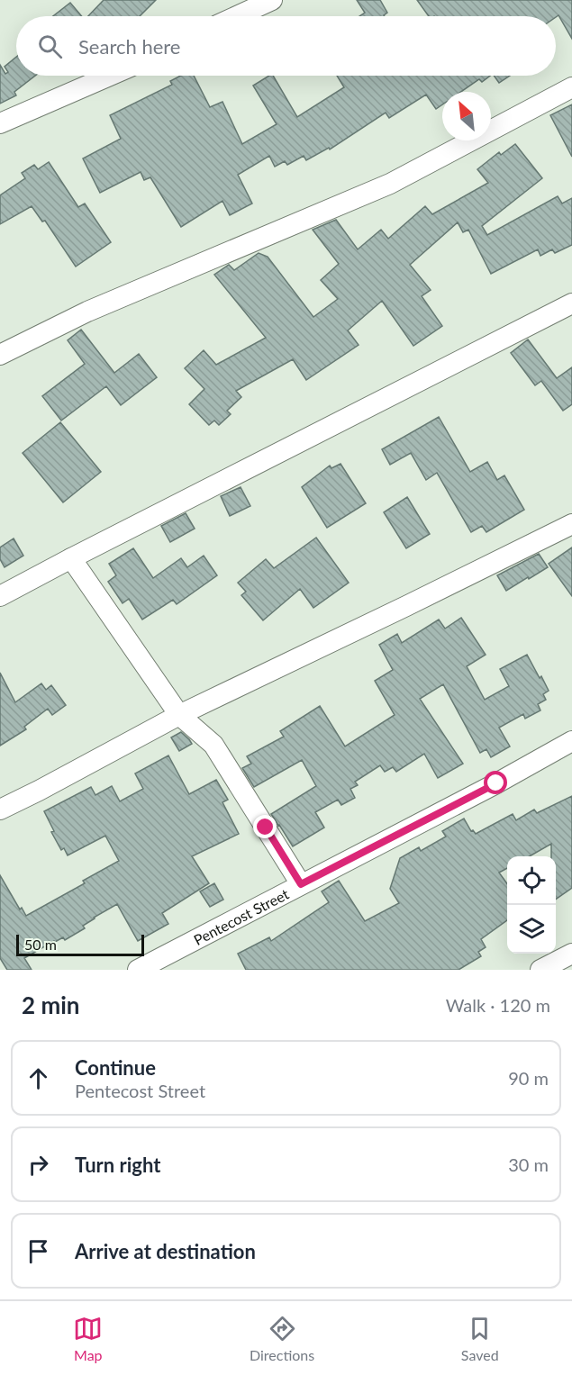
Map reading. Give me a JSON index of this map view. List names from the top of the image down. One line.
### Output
{"streets":{"street":["Pentecost Street"]},"scale_bar":"50 m","north":"top left","page":{"search":"Search here","scale":"50 m","heading":["2 min","Walk · 120 m"],"list":[["Continue","Pentecost Street","90 m"],["Turn right","30 m"],"Arrive at destination"],"nav":["Map","Directions","Saved"]}}
